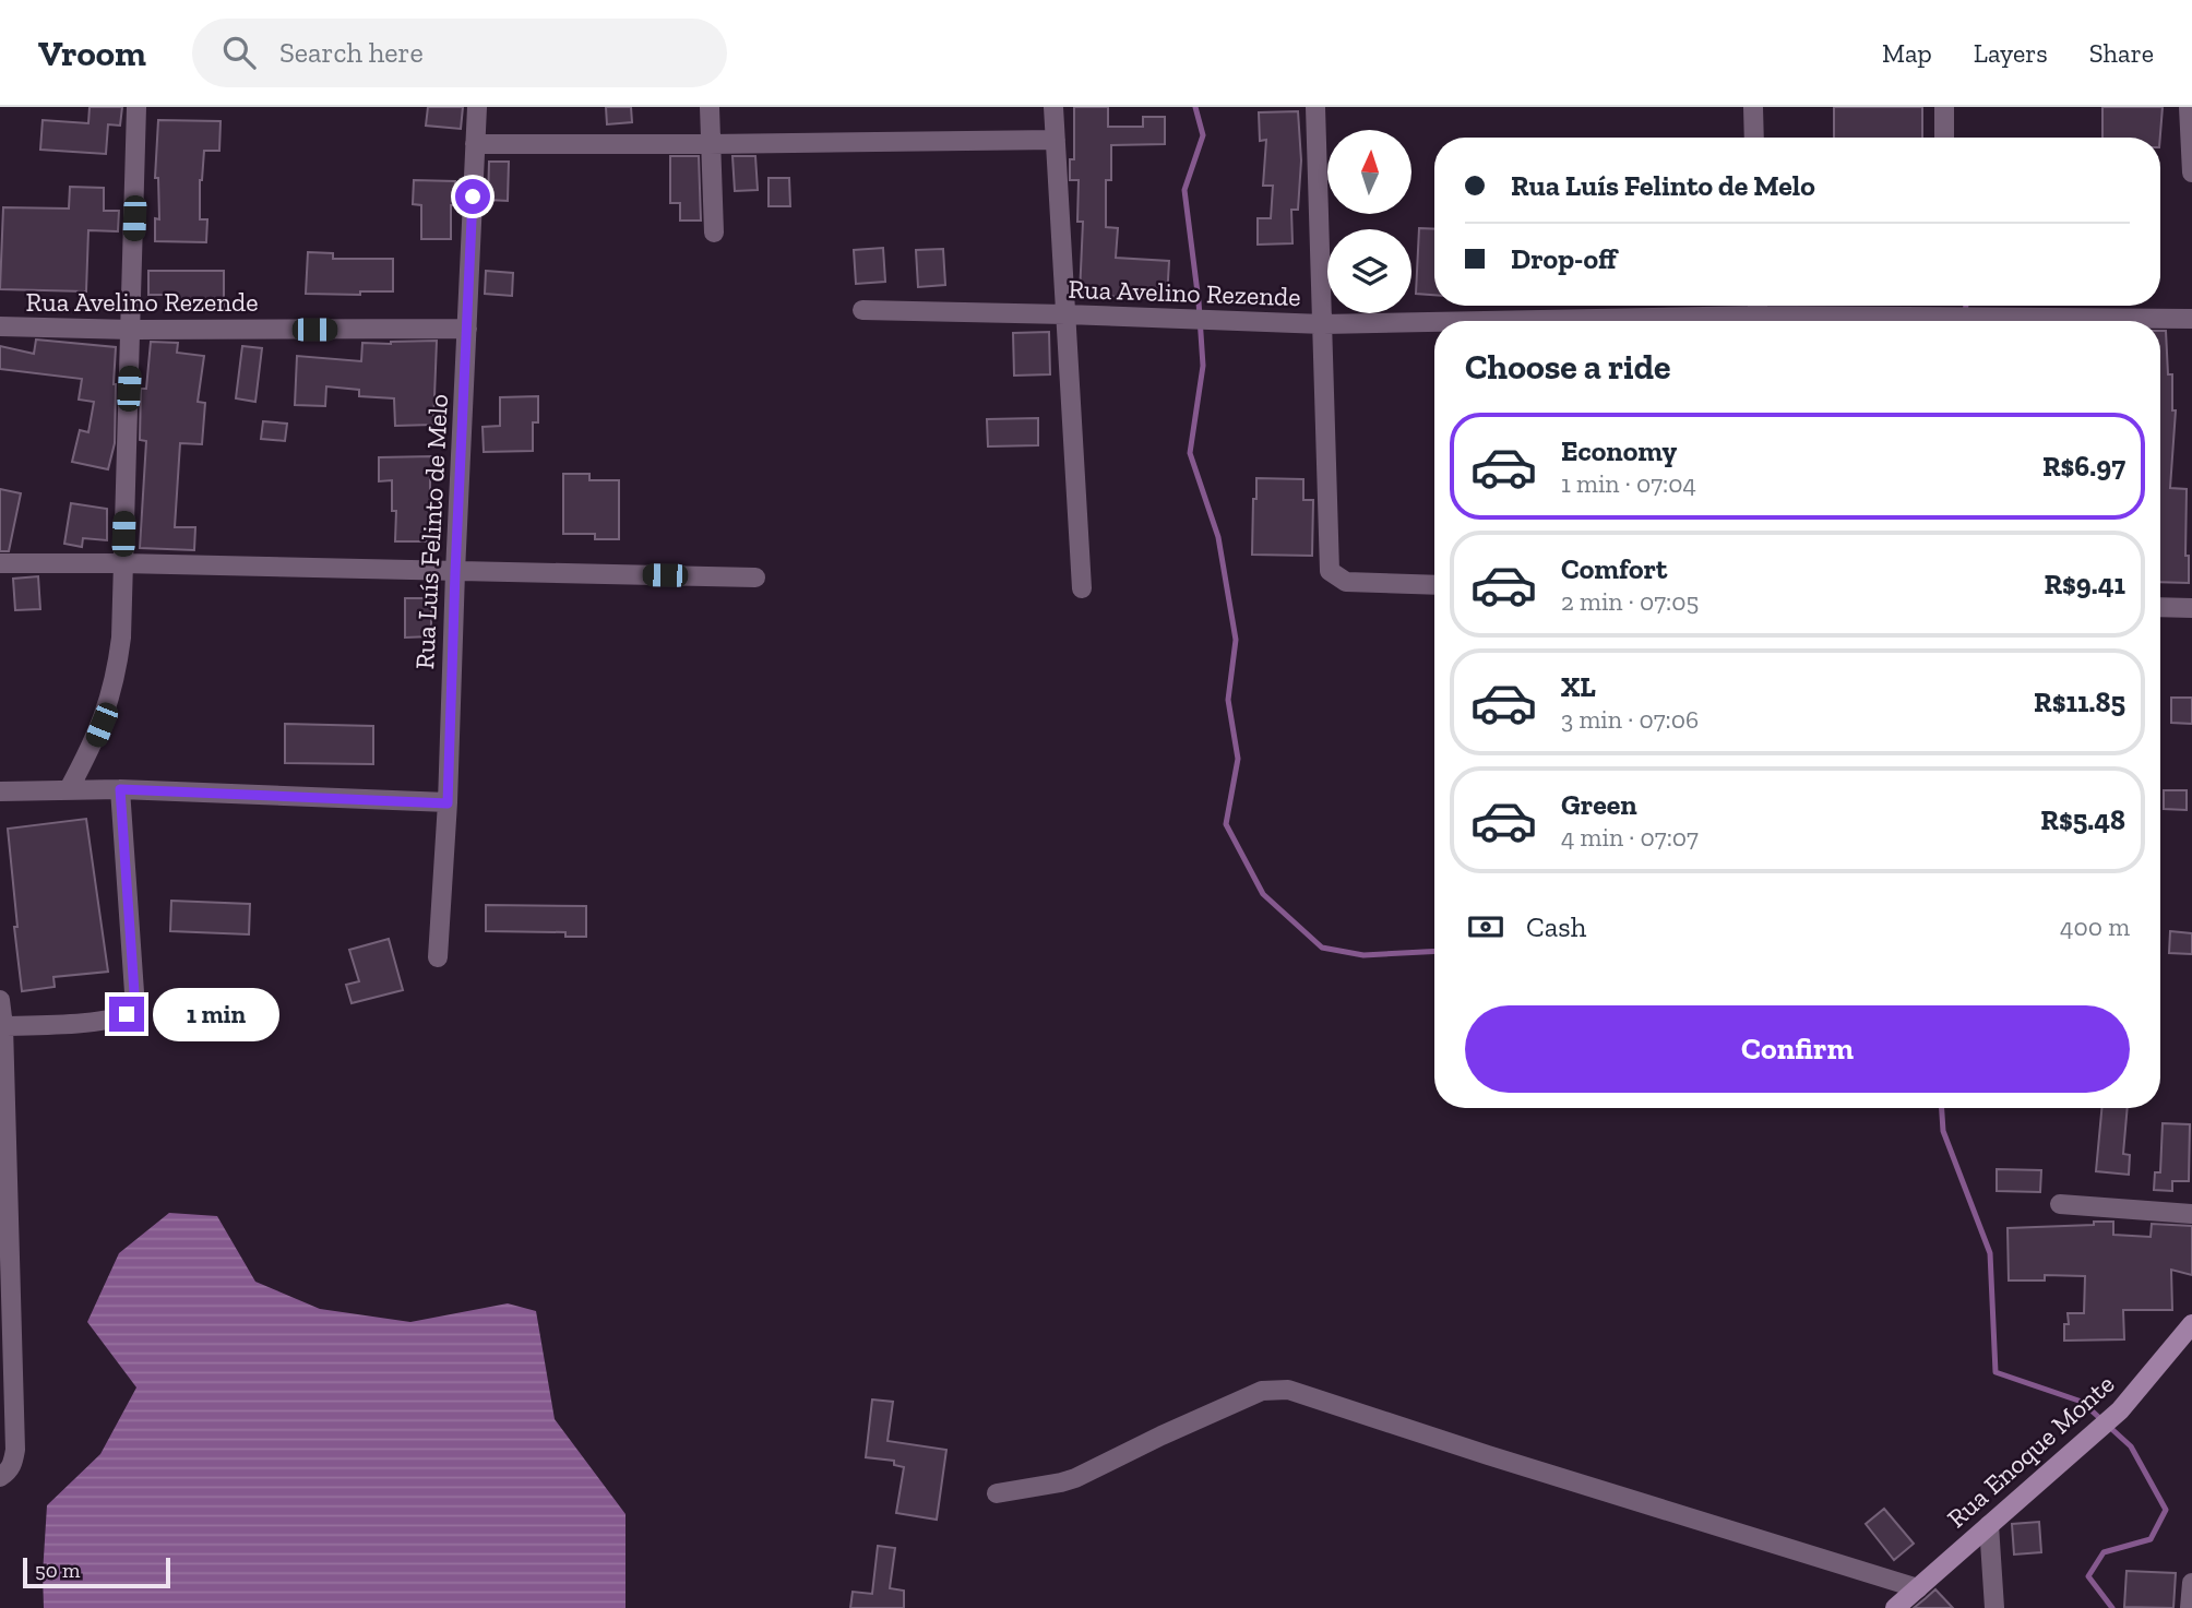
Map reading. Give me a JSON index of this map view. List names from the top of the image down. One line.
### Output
{"streets":{"main road":["Rua Enoque Monte"],"street":["Rua Avelino Rezende","Rua Luís Felinto de Melo"]},"crossings":[["Rua Avelino Rezende","Rua Luís Felinto de Melo"]],"scale_bar":"50 m","north":"top","page":{"header":"Vroom","search":"Search here","nav":["Map","Layers","Share"],"banner":["Rua Luís Felinto de Melo","Drop-off"],"heading":"Choose a ride","list":[{"name":"Economy","note":"1 min · 07:04","value":"R$6.97"},{"name":"Comfort","note":"2 min · 07:05","value":"R$9.41"},{"name":"XL","note":"3 min · 07:06","value":"R$11.85"},{"name":"Green","note":"4 min · 07:07","value":"R$5.48"}],"pay":["Cash","400 m"],"bubble":"1 min","buttons":"Confirm","scale":"50 m"}}
